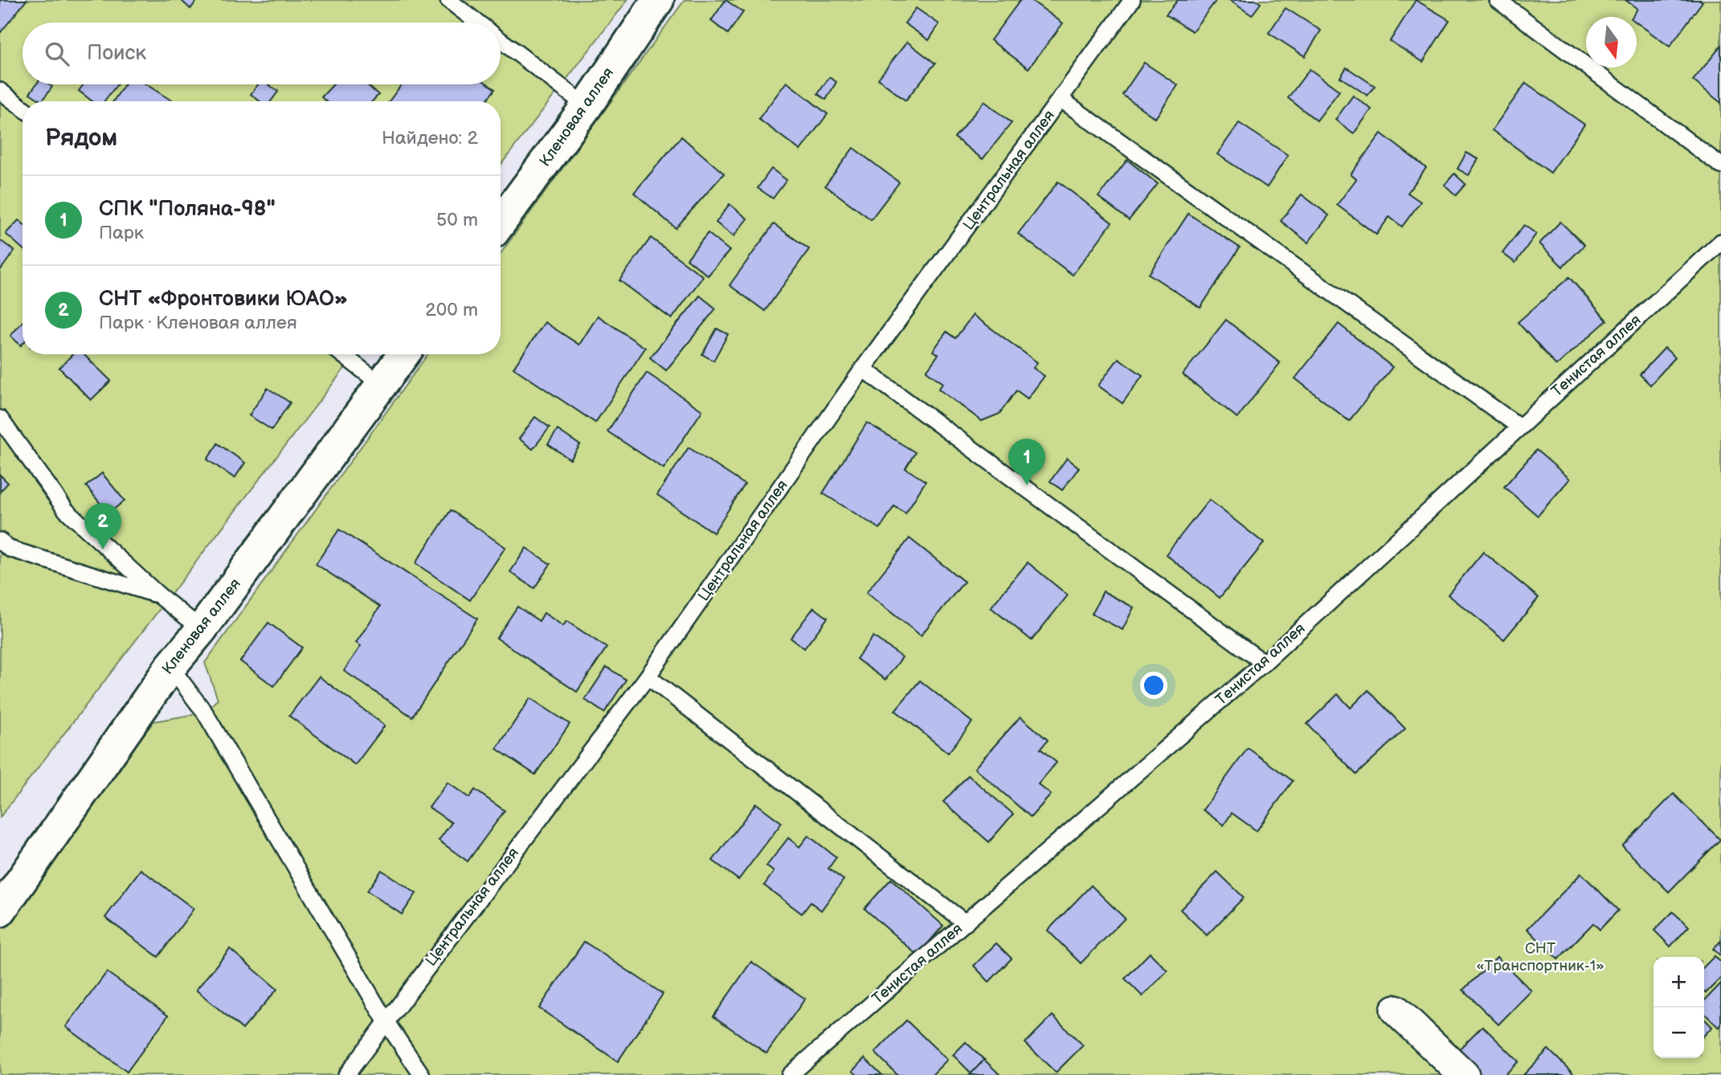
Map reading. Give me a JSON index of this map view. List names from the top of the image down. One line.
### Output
{"streets":{"street":["Кленовая аллея"],"lane":["Центральная аллея","Тенистая аллея"]},"parks":["СНТ «Транспортник-1»"],"north":"bottom","page":{"search":"Поиск","heading":["Рядом","Найдено: 2"],"list":[{"mark":"1","name":"СПК \"Поляна-98\"","note":"Парк","value":"50 m"},{"mark":"2","name":"СНТ «Фронтовики ЮАО»","note":"Парк · Кленовая аллея","value":"200 m"}],"pins":["1","2"],"map_buttons":["+","−"]}}
